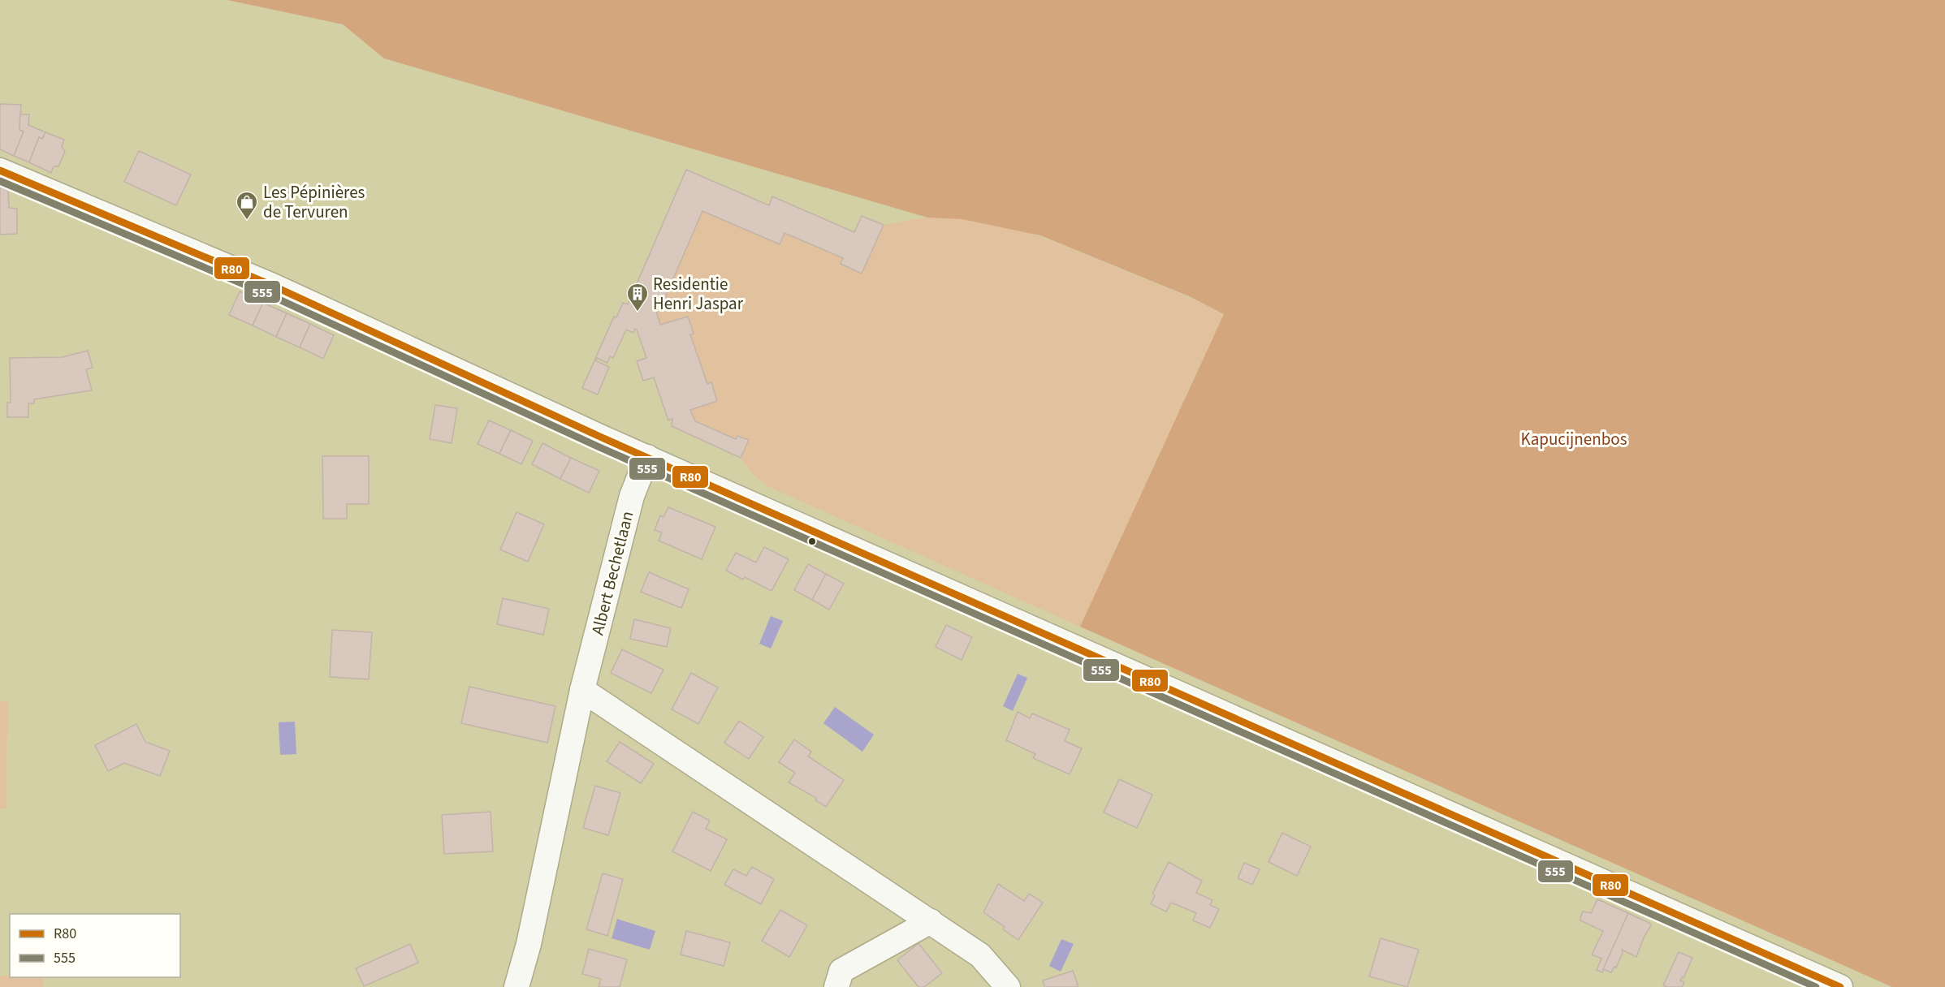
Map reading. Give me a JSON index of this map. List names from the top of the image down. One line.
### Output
{"streets":{"street":["Albert Bechetlaan"]},"parks":["Kapucijnenbos"],"places":{"shop":["Les Pépinières de Tervuren"],"building":["Residentie Henri Jaspar"]},"lines":["transit line R80","transit line 555"],"legend":["R80","555"]}
